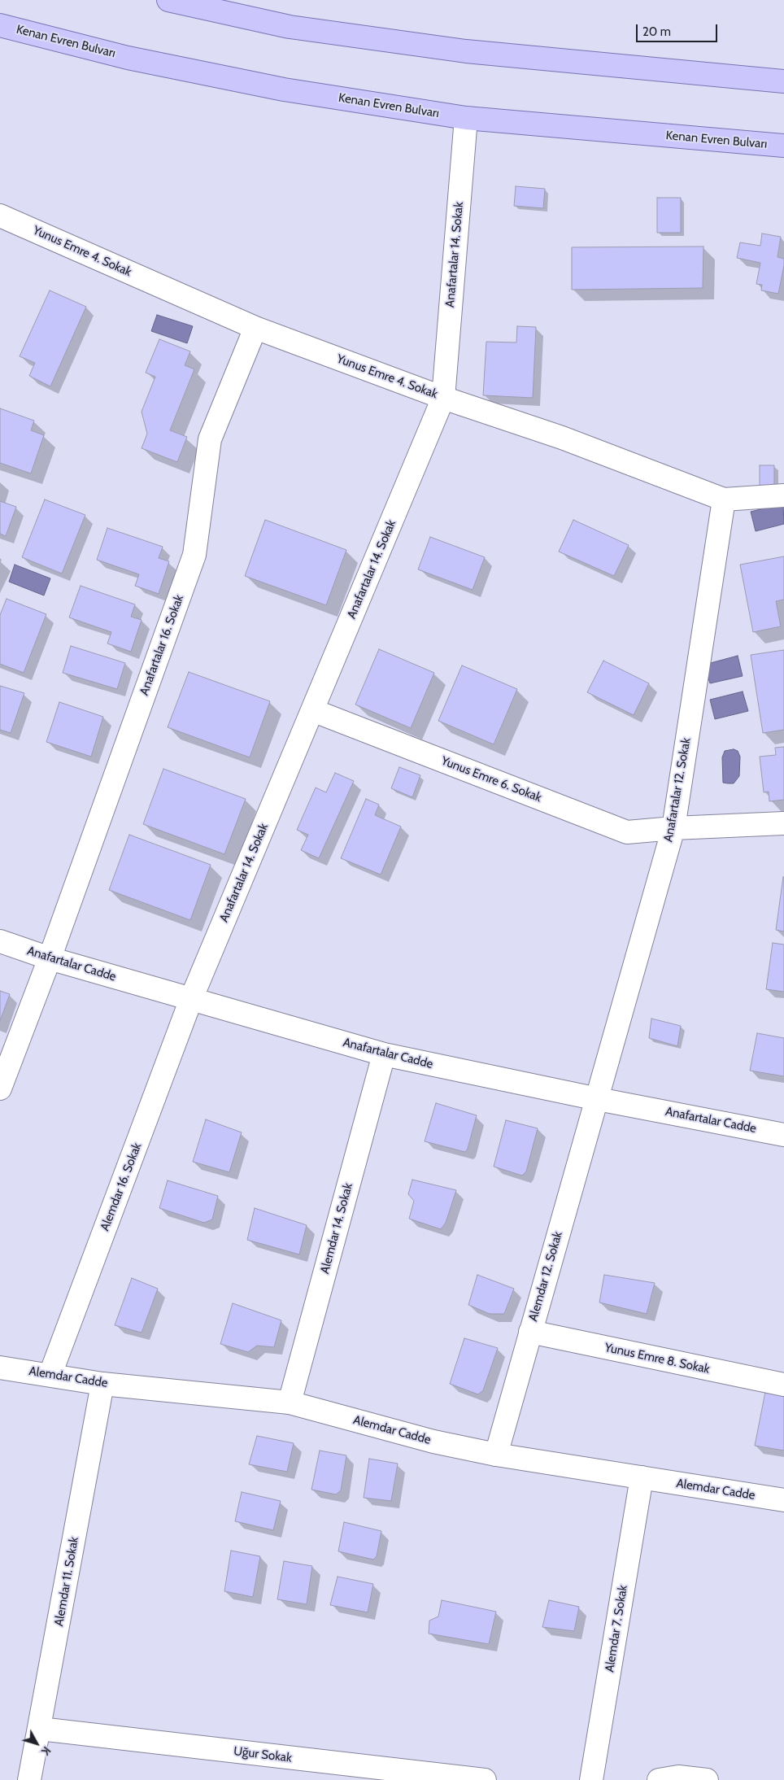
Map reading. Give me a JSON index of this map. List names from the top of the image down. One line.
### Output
{"streets":{"main road":["Kenan Evren Bulvarı"],"street":["Yunus Emre 4. Sokak","Anafartalar 14. Sokak","Anafartalar 16. Sokak","Yunus Emre 6. Sokak","Anafartalar 12. Sokak","Anafartalar Cadde","Alemdar 16. Sokak","Alemdar 14. Sokak","Alemdar 12. Sokak","Yunus Emre 8. Sokak","Alemdar Cadde","Alemdar 11. Sokak","Alemdar 7. Sokak","Uğur Sokak"]},"crossings":[["Kenan Evren Bulvarı","Anafartalar 14. Sokak"],["Yunus Emre 4. Sokak","Anafartalar 14. Sokak"],["Yunus Emre 4. Sokak","Anafartalar 16. Sokak"],["Yunus Emre 4. Sokak","Anafartalar 12. Sokak"],["Anafartalar 14. Sokak","Yunus Emre 6. Sokak"],["Anafartalar 14. Sokak","Anafartalar Cadde"],["Anafartalar 14. Sokak","Alemdar 16. Sokak"],["Anafartalar 16. Sokak","Anafartalar Cadde"],["Yunus Emre 6. Sokak","Anafartalar 12. Sokak"],["Anafartalar 12. Sokak","Anafartalar Cadde"],["Anafartalar 12. Sokak","Alemdar 12. Sokak"],["Anafartalar Cadde","Alemdar 16. Sokak"],["Anafartalar Cadde","Alemdar 14. Sokak"],["Anafartalar Cadde","Alemdar 12. Sokak"],["Alemdar 16. Sokak","Alemdar Cadde"],["Alemdar 14. Sokak","Alemdar Cadde"],["Alemdar 12. Sokak","Yunus Emre 8. Sokak"],["Alemdar 12. Sokak","Alemdar Cadde"],["Alemdar Cadde","Alemdar 11. Sokak"],["Alemdar Cadde","Alemdar 7. Sokak"],["Alemdar 11. Sokak","Uğur Sokak"]],"scale_bar":"20 m","north":"bottom right"}
